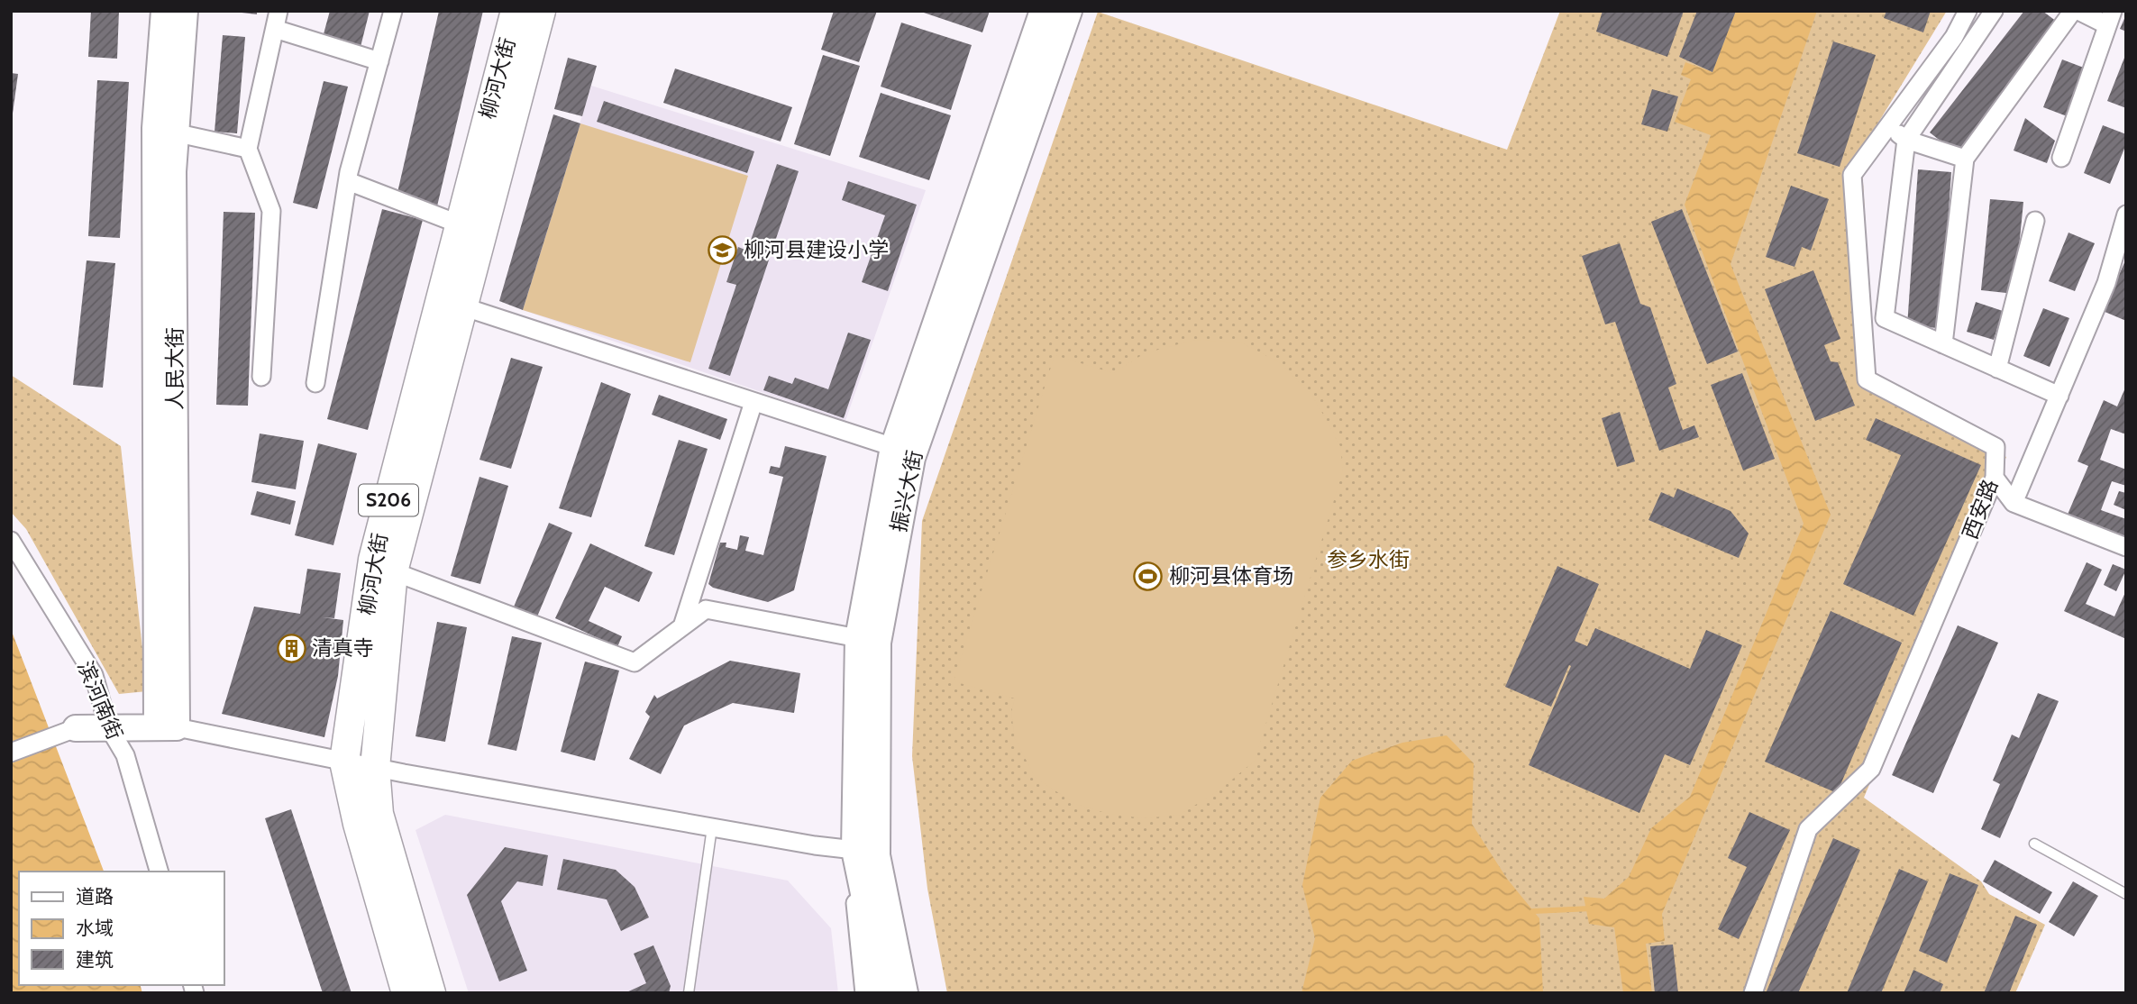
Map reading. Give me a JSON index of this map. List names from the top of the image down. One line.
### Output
{"streets":{"main road":["柳河大街","S206"],"street":["人民大街","振兴大街","西安路","滨河南街"]},"parks":["参乡水街"],"places":{"school or university":["柳河县建设小学"],"sports":["柳河县体育场"],"building":["清真寺"]},"legend":["道路","水域","建筑"]}
